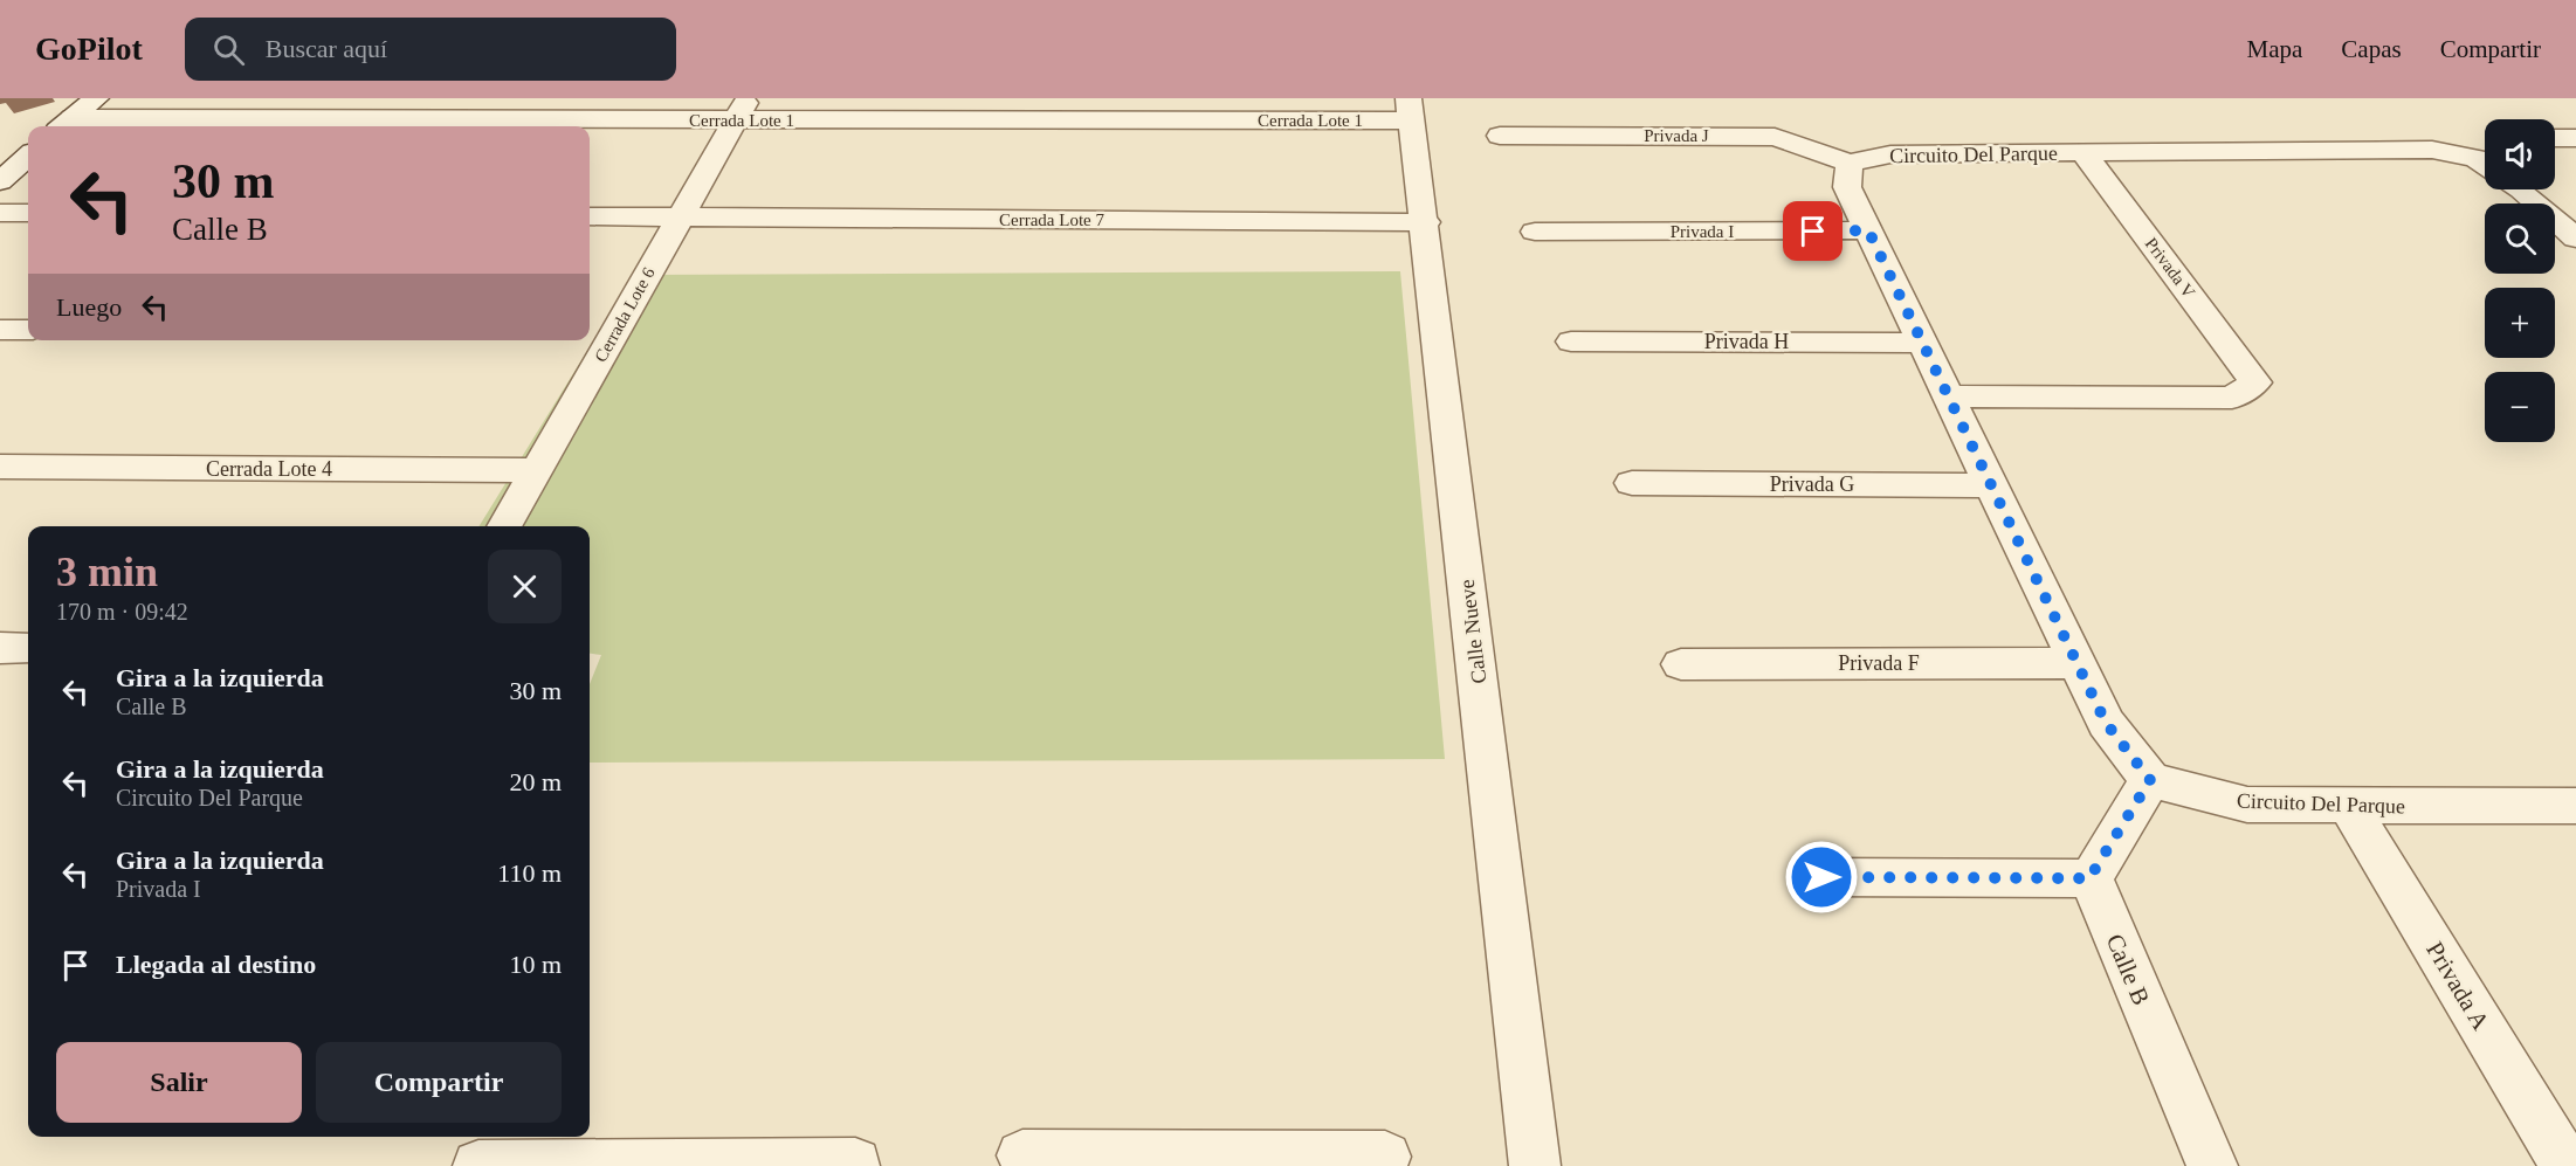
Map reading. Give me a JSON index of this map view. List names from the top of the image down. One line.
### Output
{"streets":{"street":["Cerrada Lote 1","Privada J","Circuito Del Parque","Cerrada Lote 7","Privada I","Privada V","Cerrada Lote 6","Privada H","Cerrada Lote 4","Privada G","Calle Nueve","Privada F","Calle B","Privada A"]},"crossings":[["Cerrada Lote 1","Cerrada Lote 6"],["Cerrada Lote 1","Calle Nueve"],["Privada J","Circuito Del Parque"],["Circuito Del Parque","Privada V"],["Circuito Del Parque","Privada A"],["Cerrada Lote 7","Cerrada Lote 6"],["Cerrada Lote 7","Calle Nueve"],["Cerrada Lote 6","Cerrada Lote 4"]],"page":{"header":"GoPilot","search":"Buscar aquí","nav":["Mapa","Capas","Compartir"],"map_buttons":["+","−"],"turn":["30 m","Calle B"],"then":"Luego","heading":["3 min","170 m · 09:42"],"list":[{"name":"Gira a la izquierda","note":"Calle B","value":"30 m"},{"name":"Gira a la izquierda","note":"Circuito Del Parque","value":"20 m"},{"name":"Gira a la izquierda","note":"Privada I","value":"110 m"},{"name":"Llegada al destino","value":"10 m"}],"buttons":["Salir","Compartir"]}}
